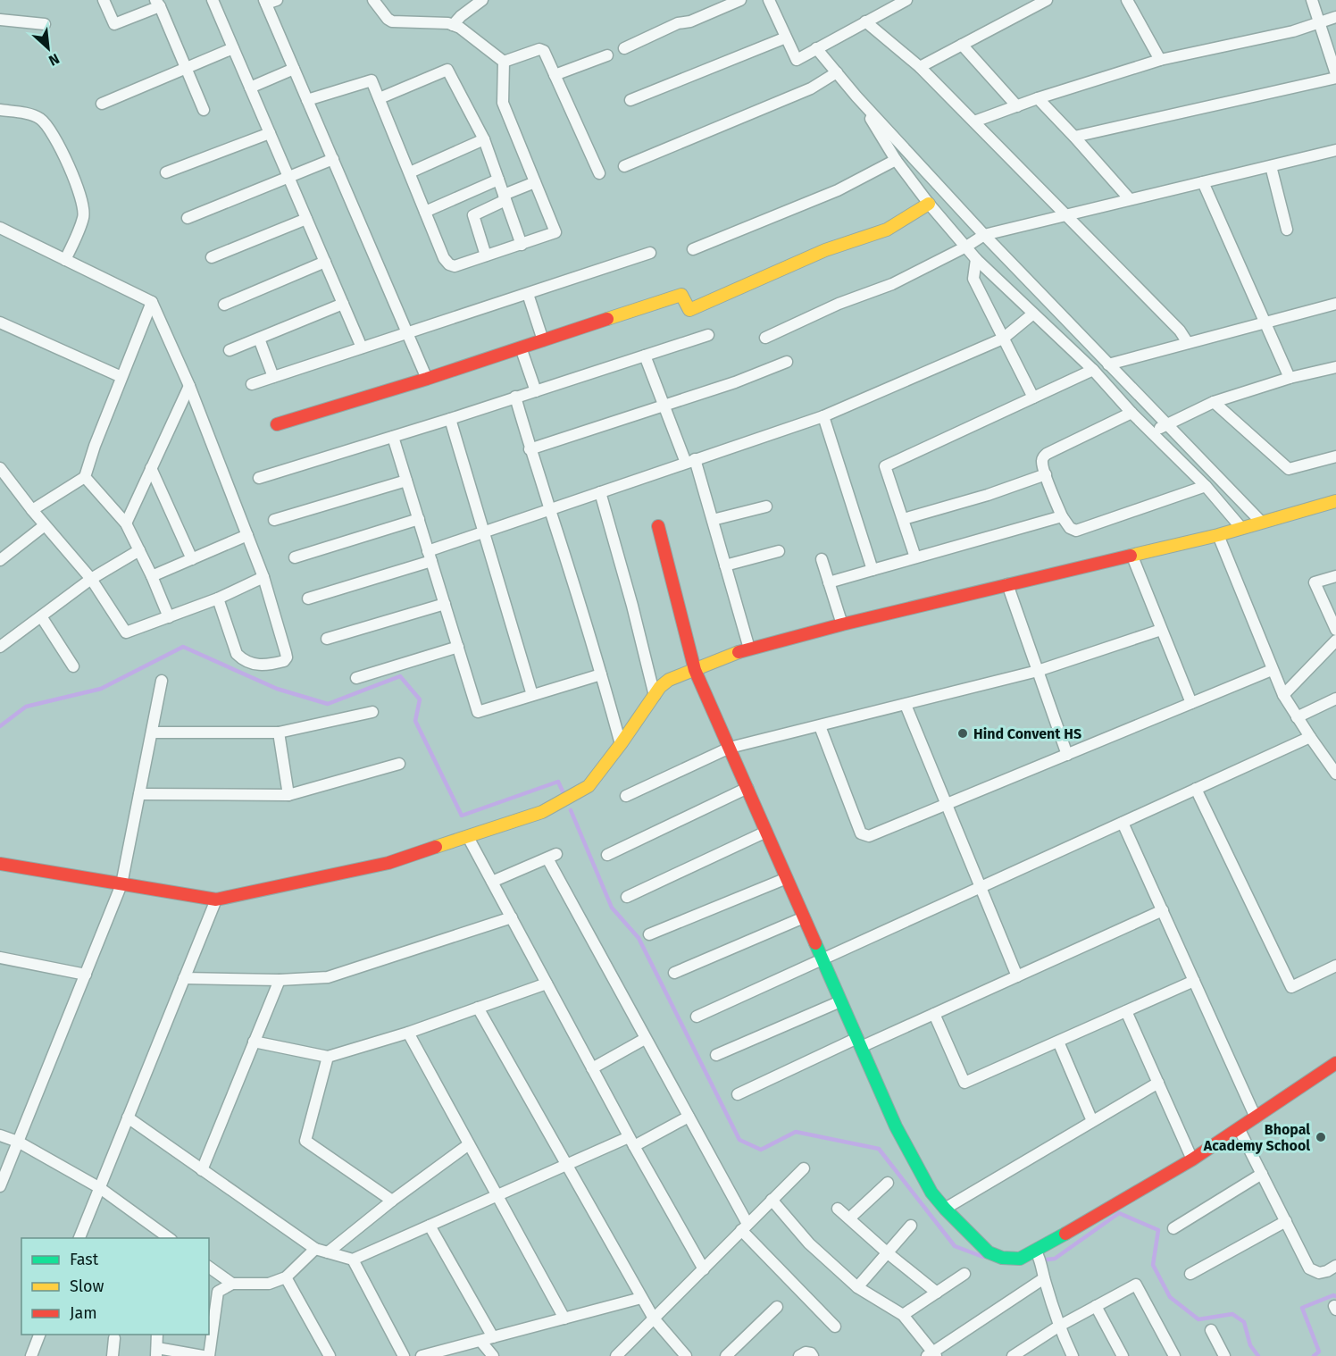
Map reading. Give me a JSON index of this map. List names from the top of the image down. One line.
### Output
{"places":["Hind Convent HS","Bhopal Academy School"],"legend":["Fast","Slow","Jam"],"north":"bottom right"}
